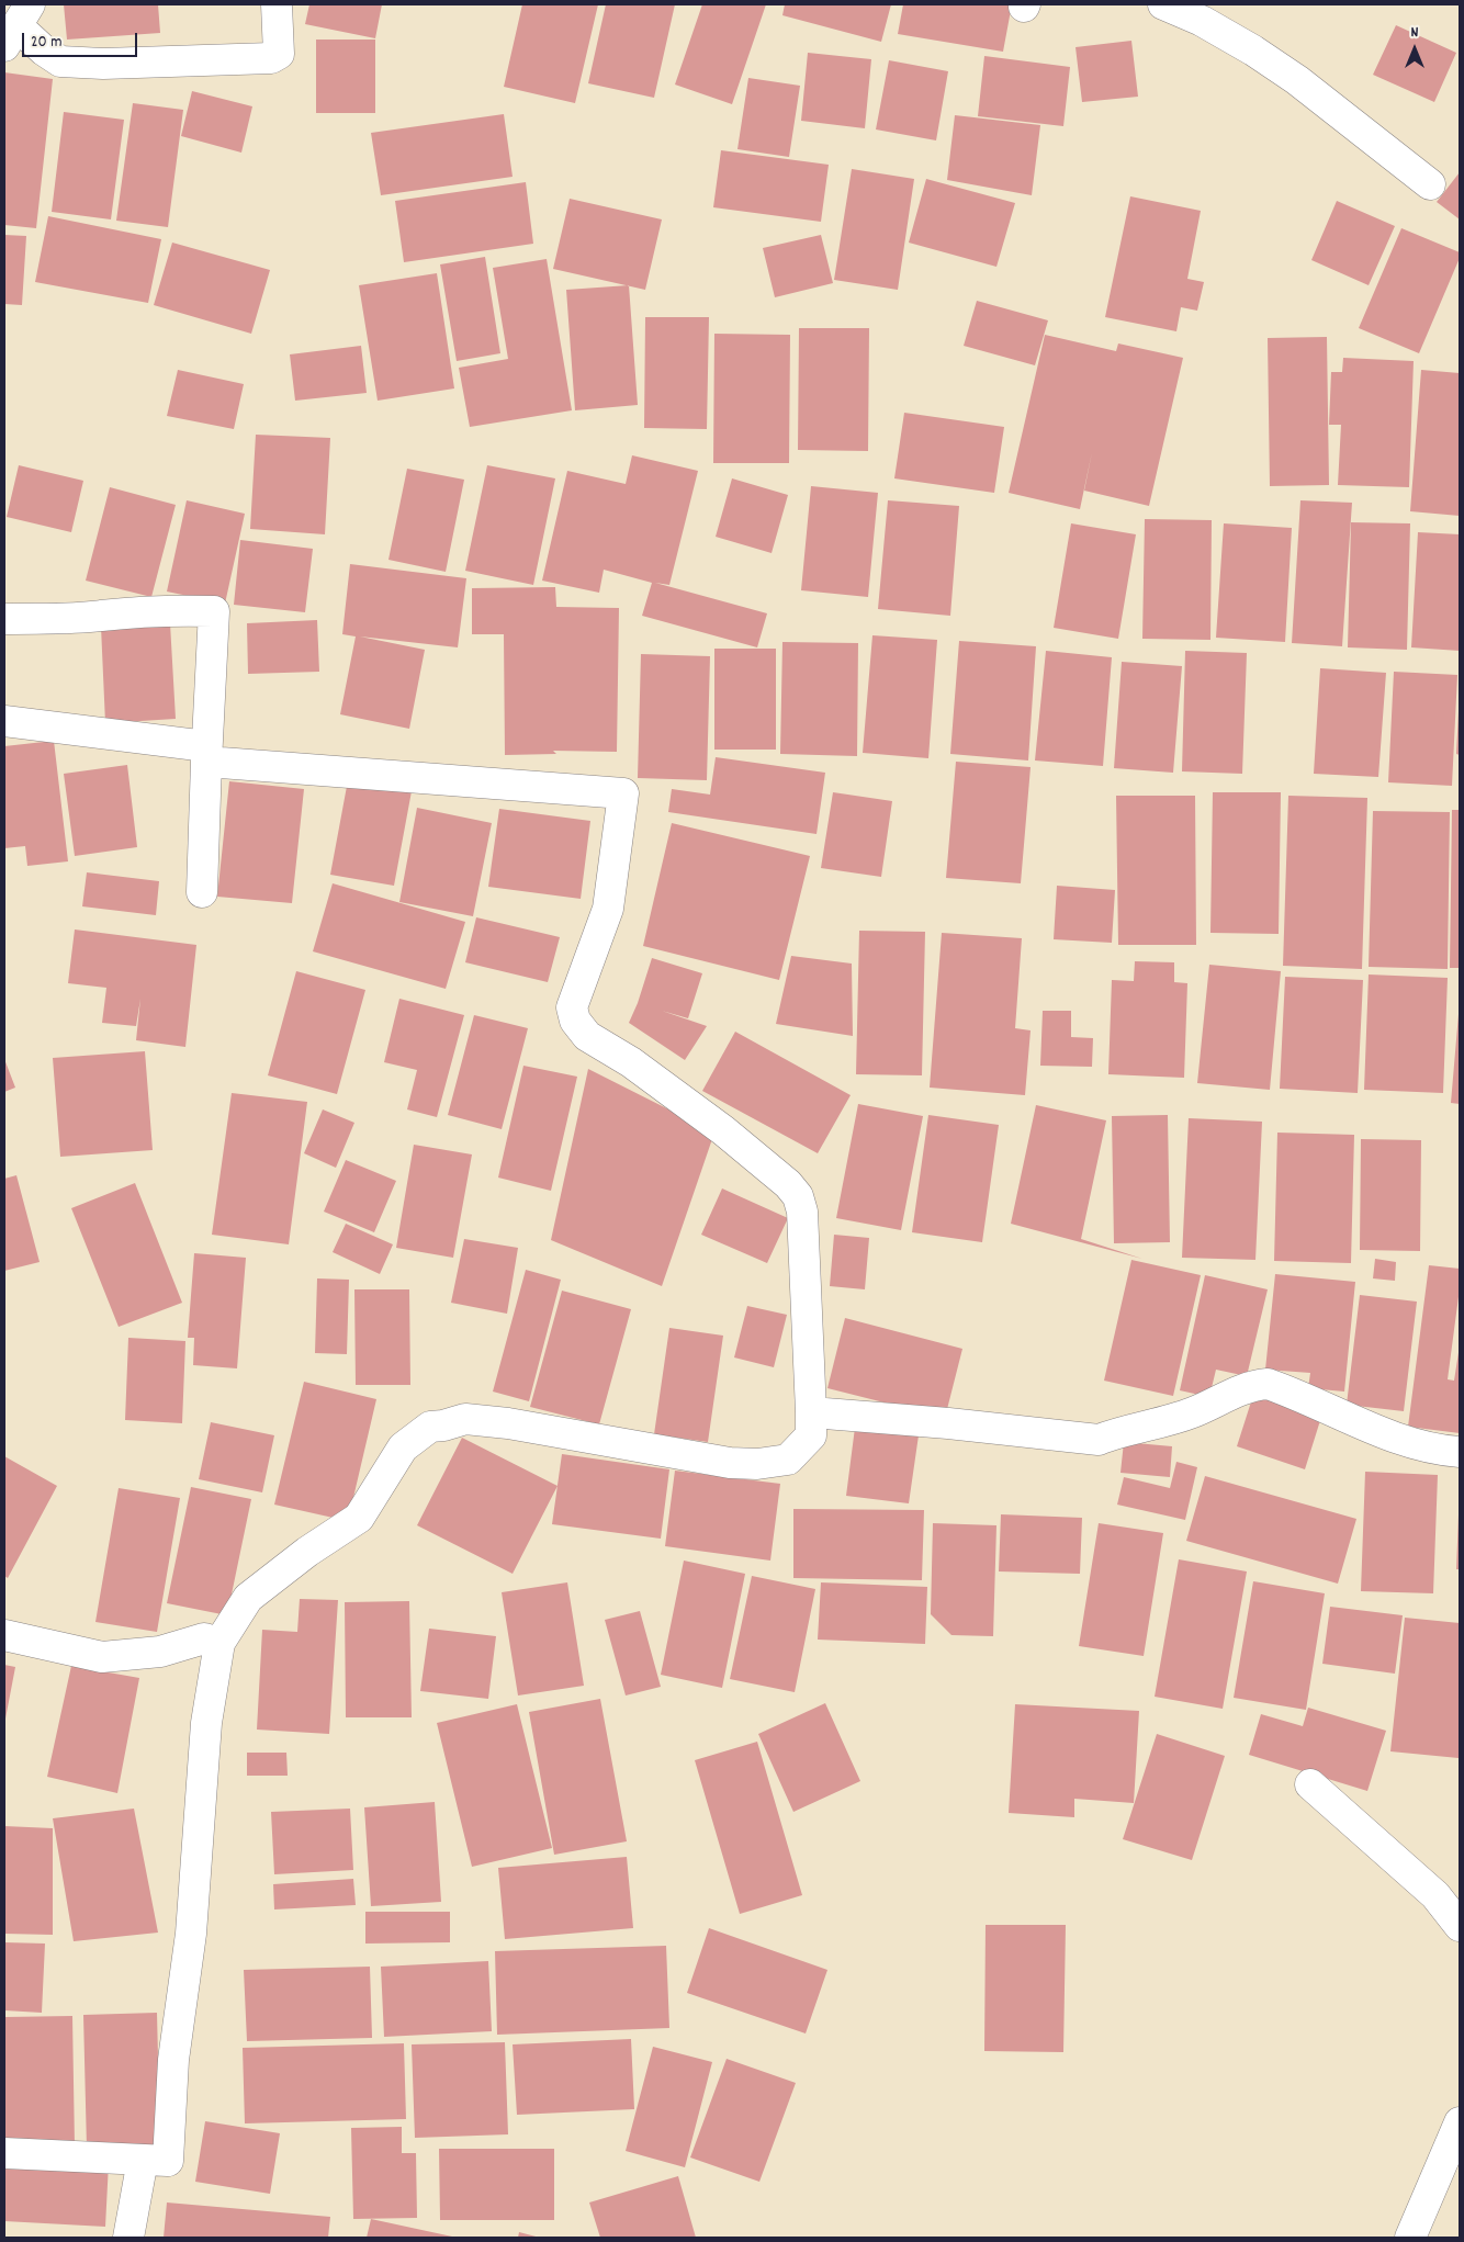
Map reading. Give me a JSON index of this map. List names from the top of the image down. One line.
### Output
{"scale_bar":"20 m","north":"top"}
